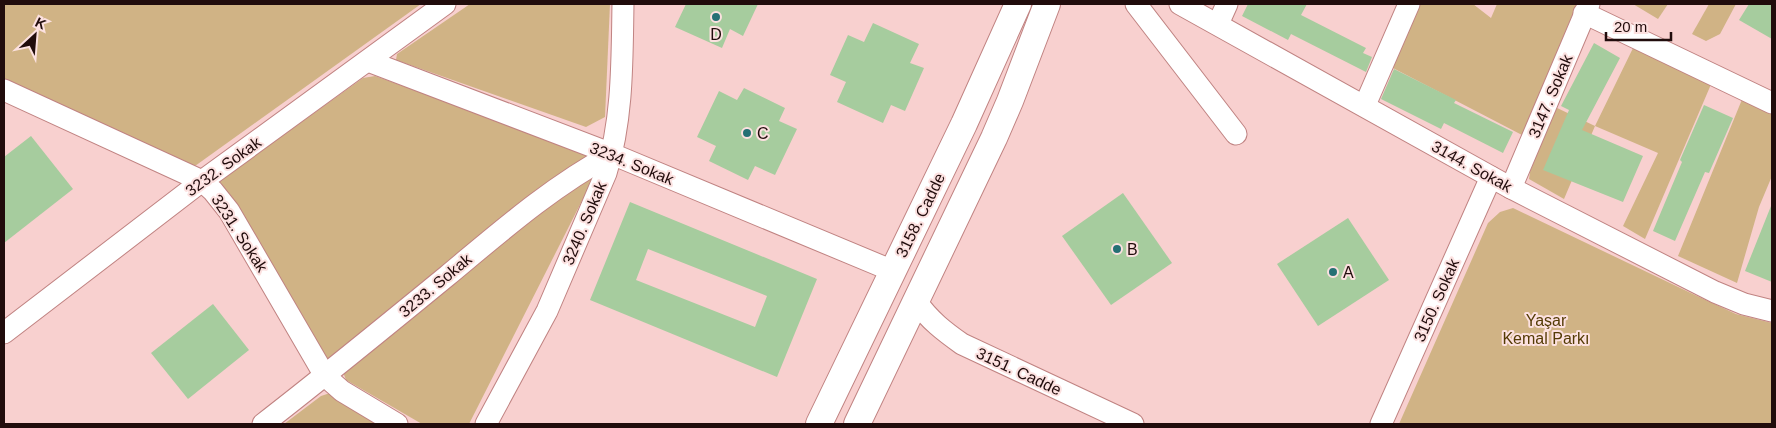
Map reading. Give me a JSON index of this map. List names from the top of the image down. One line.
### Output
{"streets":{"street":["3147. Sokak","3234. Sokak","3232. Sokak","3144. Sokak","3158. Cadde","3240. Sokak","3231. Sokak","3233. Sokak","3150. Sokak","3151. Cadde"]},"crossings":[["3147. Sokak","3144. Sokak"],["3234. Sokak","3232. Sokak"],["3234. Sokak","3158. Cadde"],["3234. Sokak","3240. Sokak"],["3234. Sokak","3233. Sokak"],["3232. Sokak","3231. Sokak"],["3144. Sokak","3150. Sokak"],["3158. Cadde","3151. Cadde"],["3240. Sokak","3233. Sokak"],["3231. Sokak","3233. Sokak"]],"parks":["Yaşar Kemal Parkı"],"places":["D","C","B","A"],"scale_bar":"20 m","north":"top right"}
